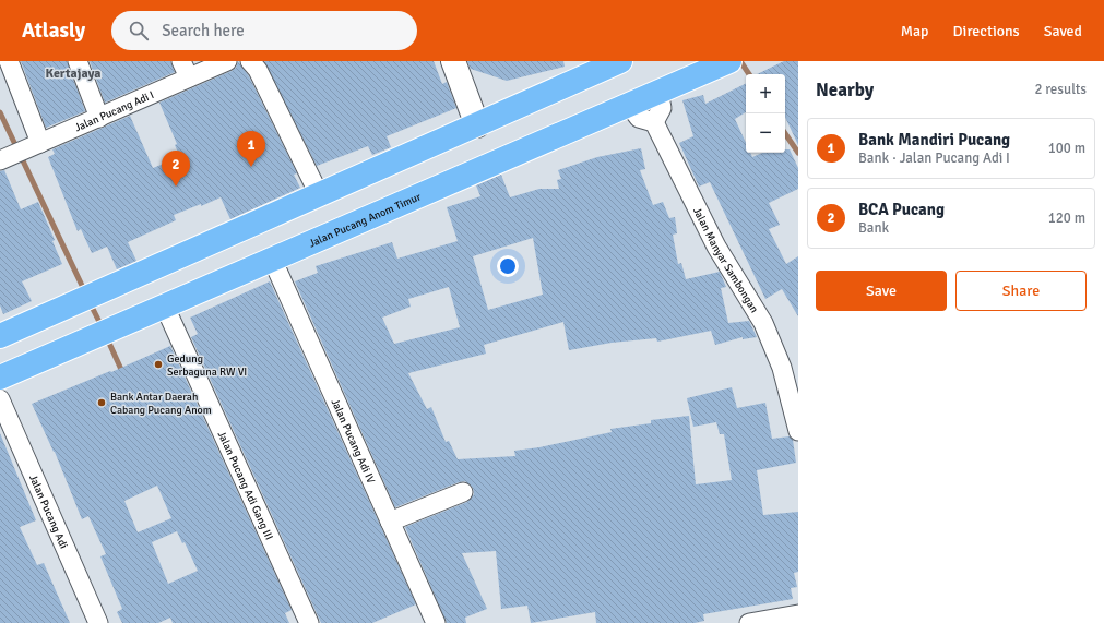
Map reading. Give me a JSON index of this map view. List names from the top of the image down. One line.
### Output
{"streets":{"main road":["Jalan Pucang Anom Timur"],"street":["Jalan Pucang Adi I","Jalan Manyar Sambongan","Jalan Pucang Adi IV","Jalan Pucang Adi Gang III","Jalan Pucang Adi"]},"crossings":[["Jalan Pucang Anom Timur","Jalan Pucang Adi IV"],["Jalan Pucang Anom Timur","Jalan Pucang Adi Gang III"]],"districts":["Kertajaya"],"places":["Gedung Serbaguna RW VI","Bank Antar Daerah Cabang Pucang Anom"],"page":{"header":"Atlasly","search":"Search here","nav":["Map","Directions","Saved"],"heading":["Nearby","2 results"],"map_buttons":["+","−"],"list":[{"mark":"1","name":"Bank Mandiri Pucang","note":"Bank · Jalan Pucang Adi I","value":"100 m"},{"mark":"2","name":"BCA Pucang","note":"Bank","value":"120 m"}],"pins":["1","2"],"buttons":["Save","Share"]}}
